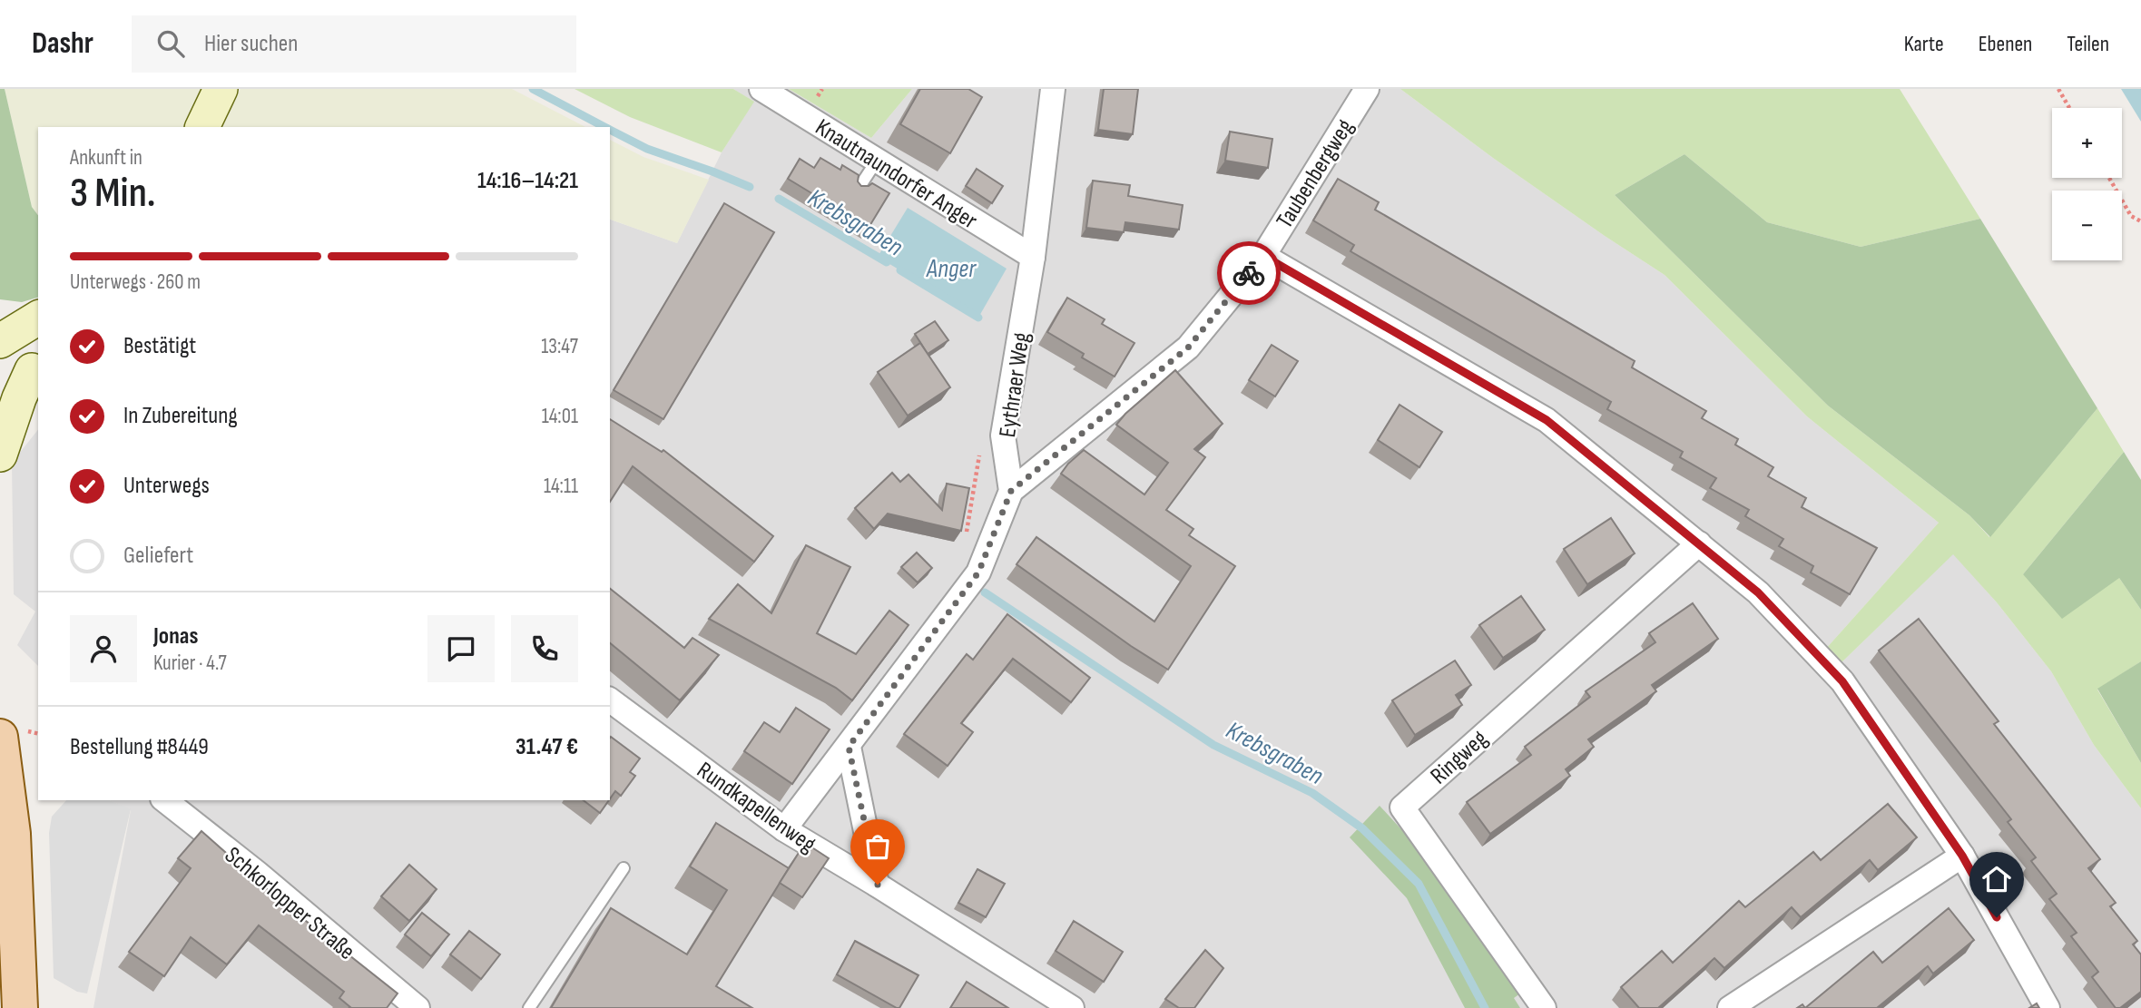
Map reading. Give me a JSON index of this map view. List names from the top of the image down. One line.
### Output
{"streets":{"street":["Knautnaundorfer Anger","Taubenbergweg","Eythraer Weg","Ringweg","Rundkapellenweg","Schkorlopper Straße"]},"crossings":[["Knautnaundorfer Anger","Eythraer Weg"],["Taubenbergweg","Eythraer Weg"]],"water":["Krebsgraben","Anger"],"page":{"header":"Dashr","search":"Hier suchen","nav":["Karte","Ebenen","Teilen"],"map_buttons":["+","−"],"heading":["3 Min.","Ankunft in","14:16–14:21"],"panel":["Jonas","Kurier · 4.7","Bestellung #8449","31.47 €"],"bar":"Unterwegs · 260 m","list":[["Bestätigt","13:47"],["In Zubereitung","14:01"],["Unterwegs","14:11"],"Geliefert"]}}
